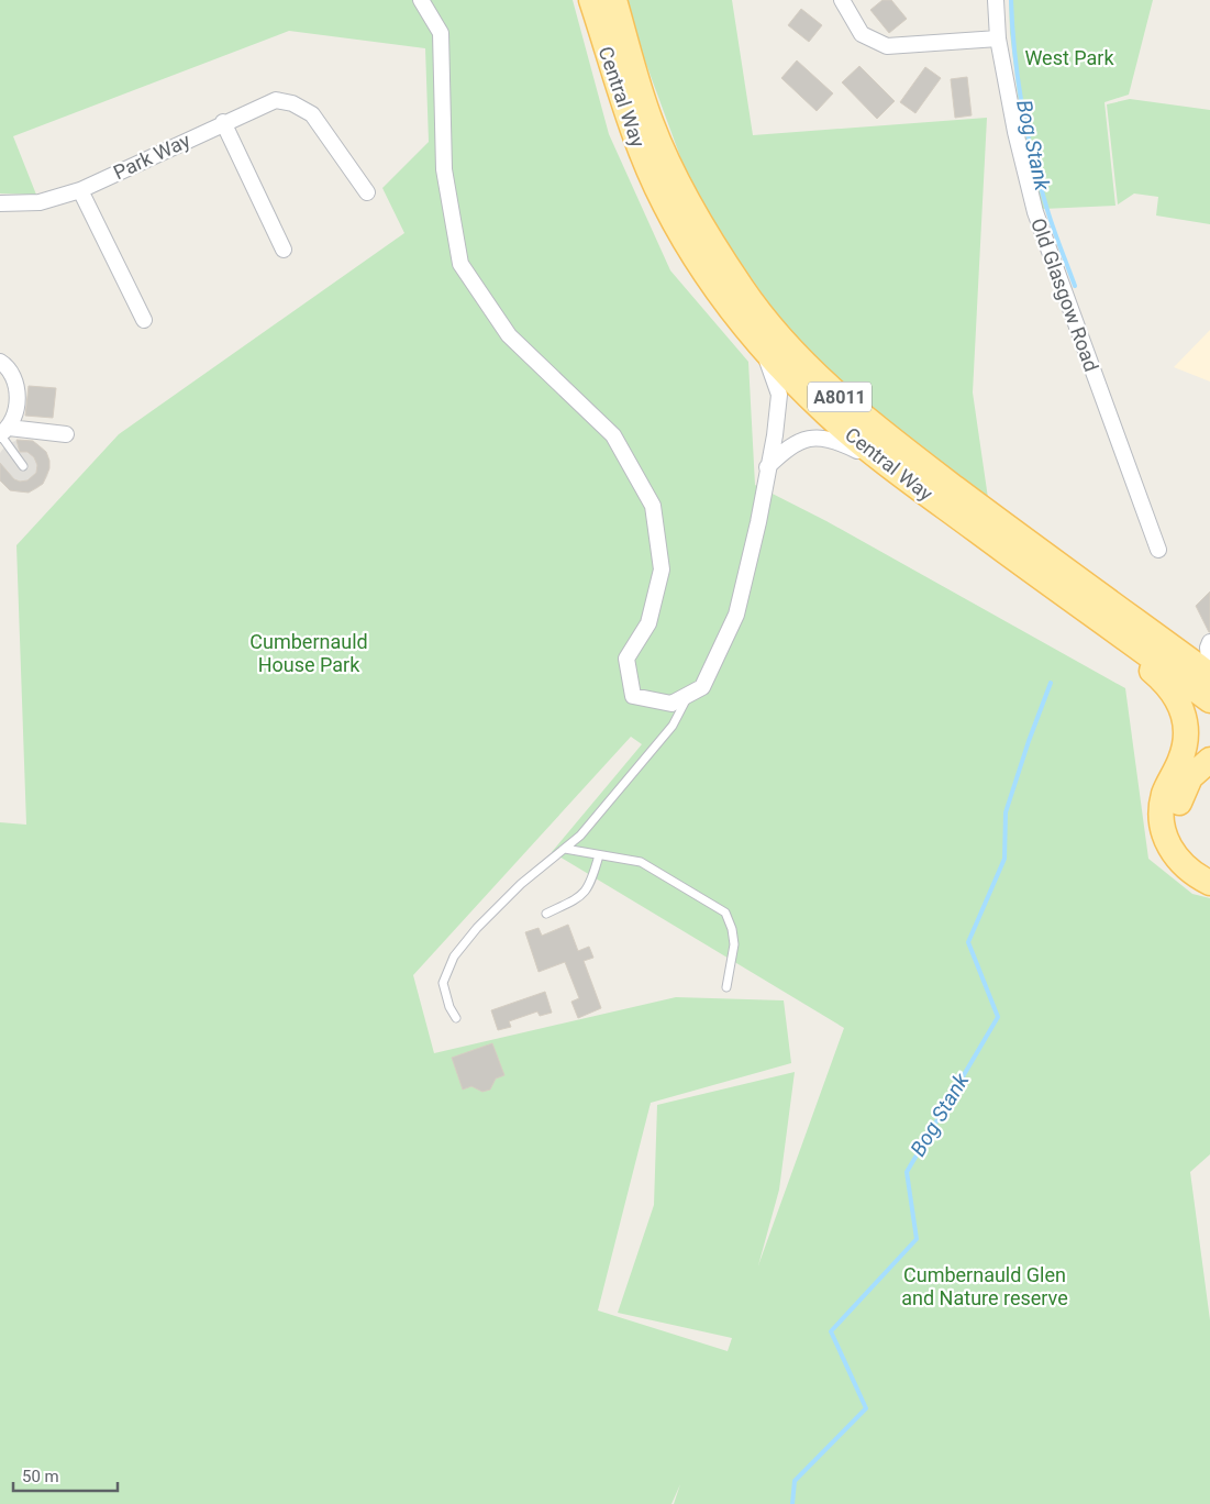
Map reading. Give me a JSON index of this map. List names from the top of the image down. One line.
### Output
{"streets":{"main road":["Central Way","A8011"],"street":["Park Way","Old Glasgow Road"]},"water":["Bog Stank"],"parks":["West Park","Cumbernauld House Park","Cumbernauld Glen and Nature reserve"],"scale_bar":"50 m"}
